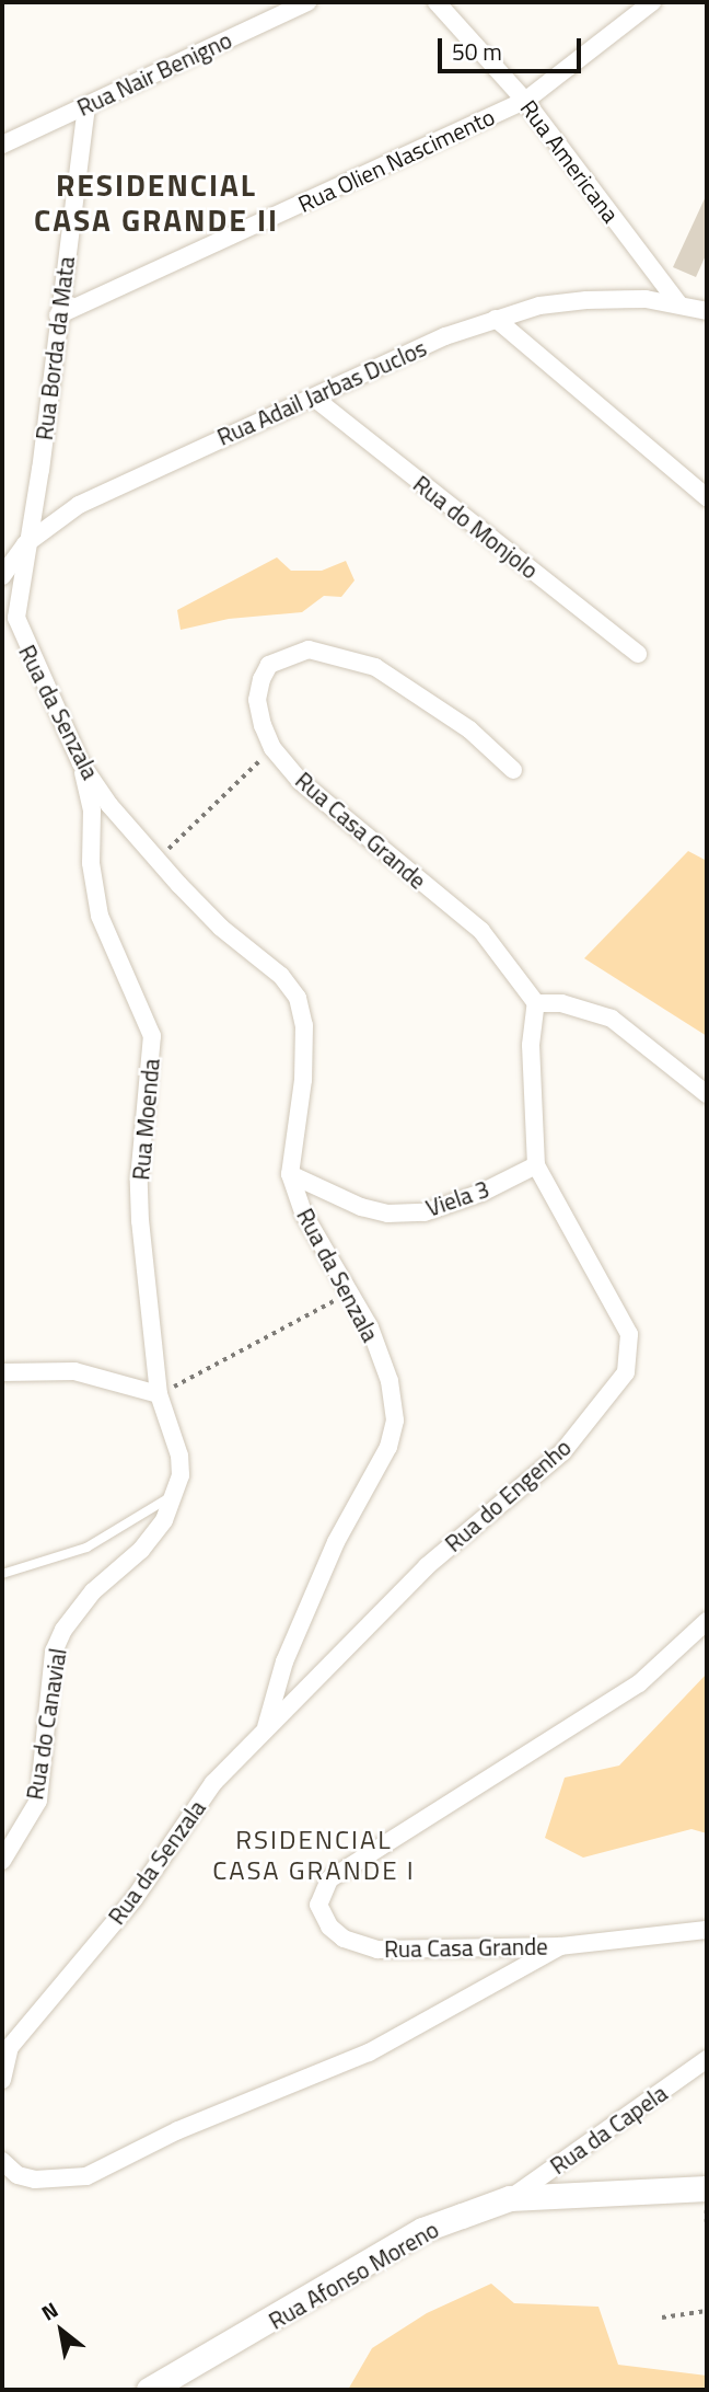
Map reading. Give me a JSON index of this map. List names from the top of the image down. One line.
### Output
{"streets":{"main road":["Rua Afonso Moreno"],"street":["Rua Nair Benigno","Rua Olien Nascimento","Rua Americana","Rua Borda da Mata","Rua Adail Jarbas Duclos","Rua do Monjolo","Rua da Senzala","Rua Casa Grande","Rua Moenda","Viela 3","Rua do Engenho","Rua do Canavial","Rua da Capela"]},"crossings":[["Rua Nair Benigno","Rua Borda da Mata"],["Rua Olien Nascimento","Rua Americana"],["Rua Olien Nascimento","Rua Borda da Mata"],["Rua Americana","Rua Adail Jarbas Duclos"],["Rua Borda da Mata","Rua Adail Jarbas Duclos"],["Rua Borda da Mata","Rua da Senzala"],["Rua Adail Jarbas Duclos","Rua do Monjolo"],["Rua Adail Jarbas Duclos","Rua da Senzala"],["Rua da Senzala","Rua Moenda"],["Rua da Senzala","Viela 3"],["Rua da Senzala","Rua do Engenho"],["Rua Casa Grande","Rua do Engenho"],["Rua Moenda","Rua do Canavial"],["Viela 3","Rua do Engenho"],["Rua da Capela","Rua Afonso Moreno"]],"districts":["RESIDENCIAL CASA GRANDE II","RSIDENCIAL CASA GRANDE I"],"scale_bar":"50 m","north":"top left"}
